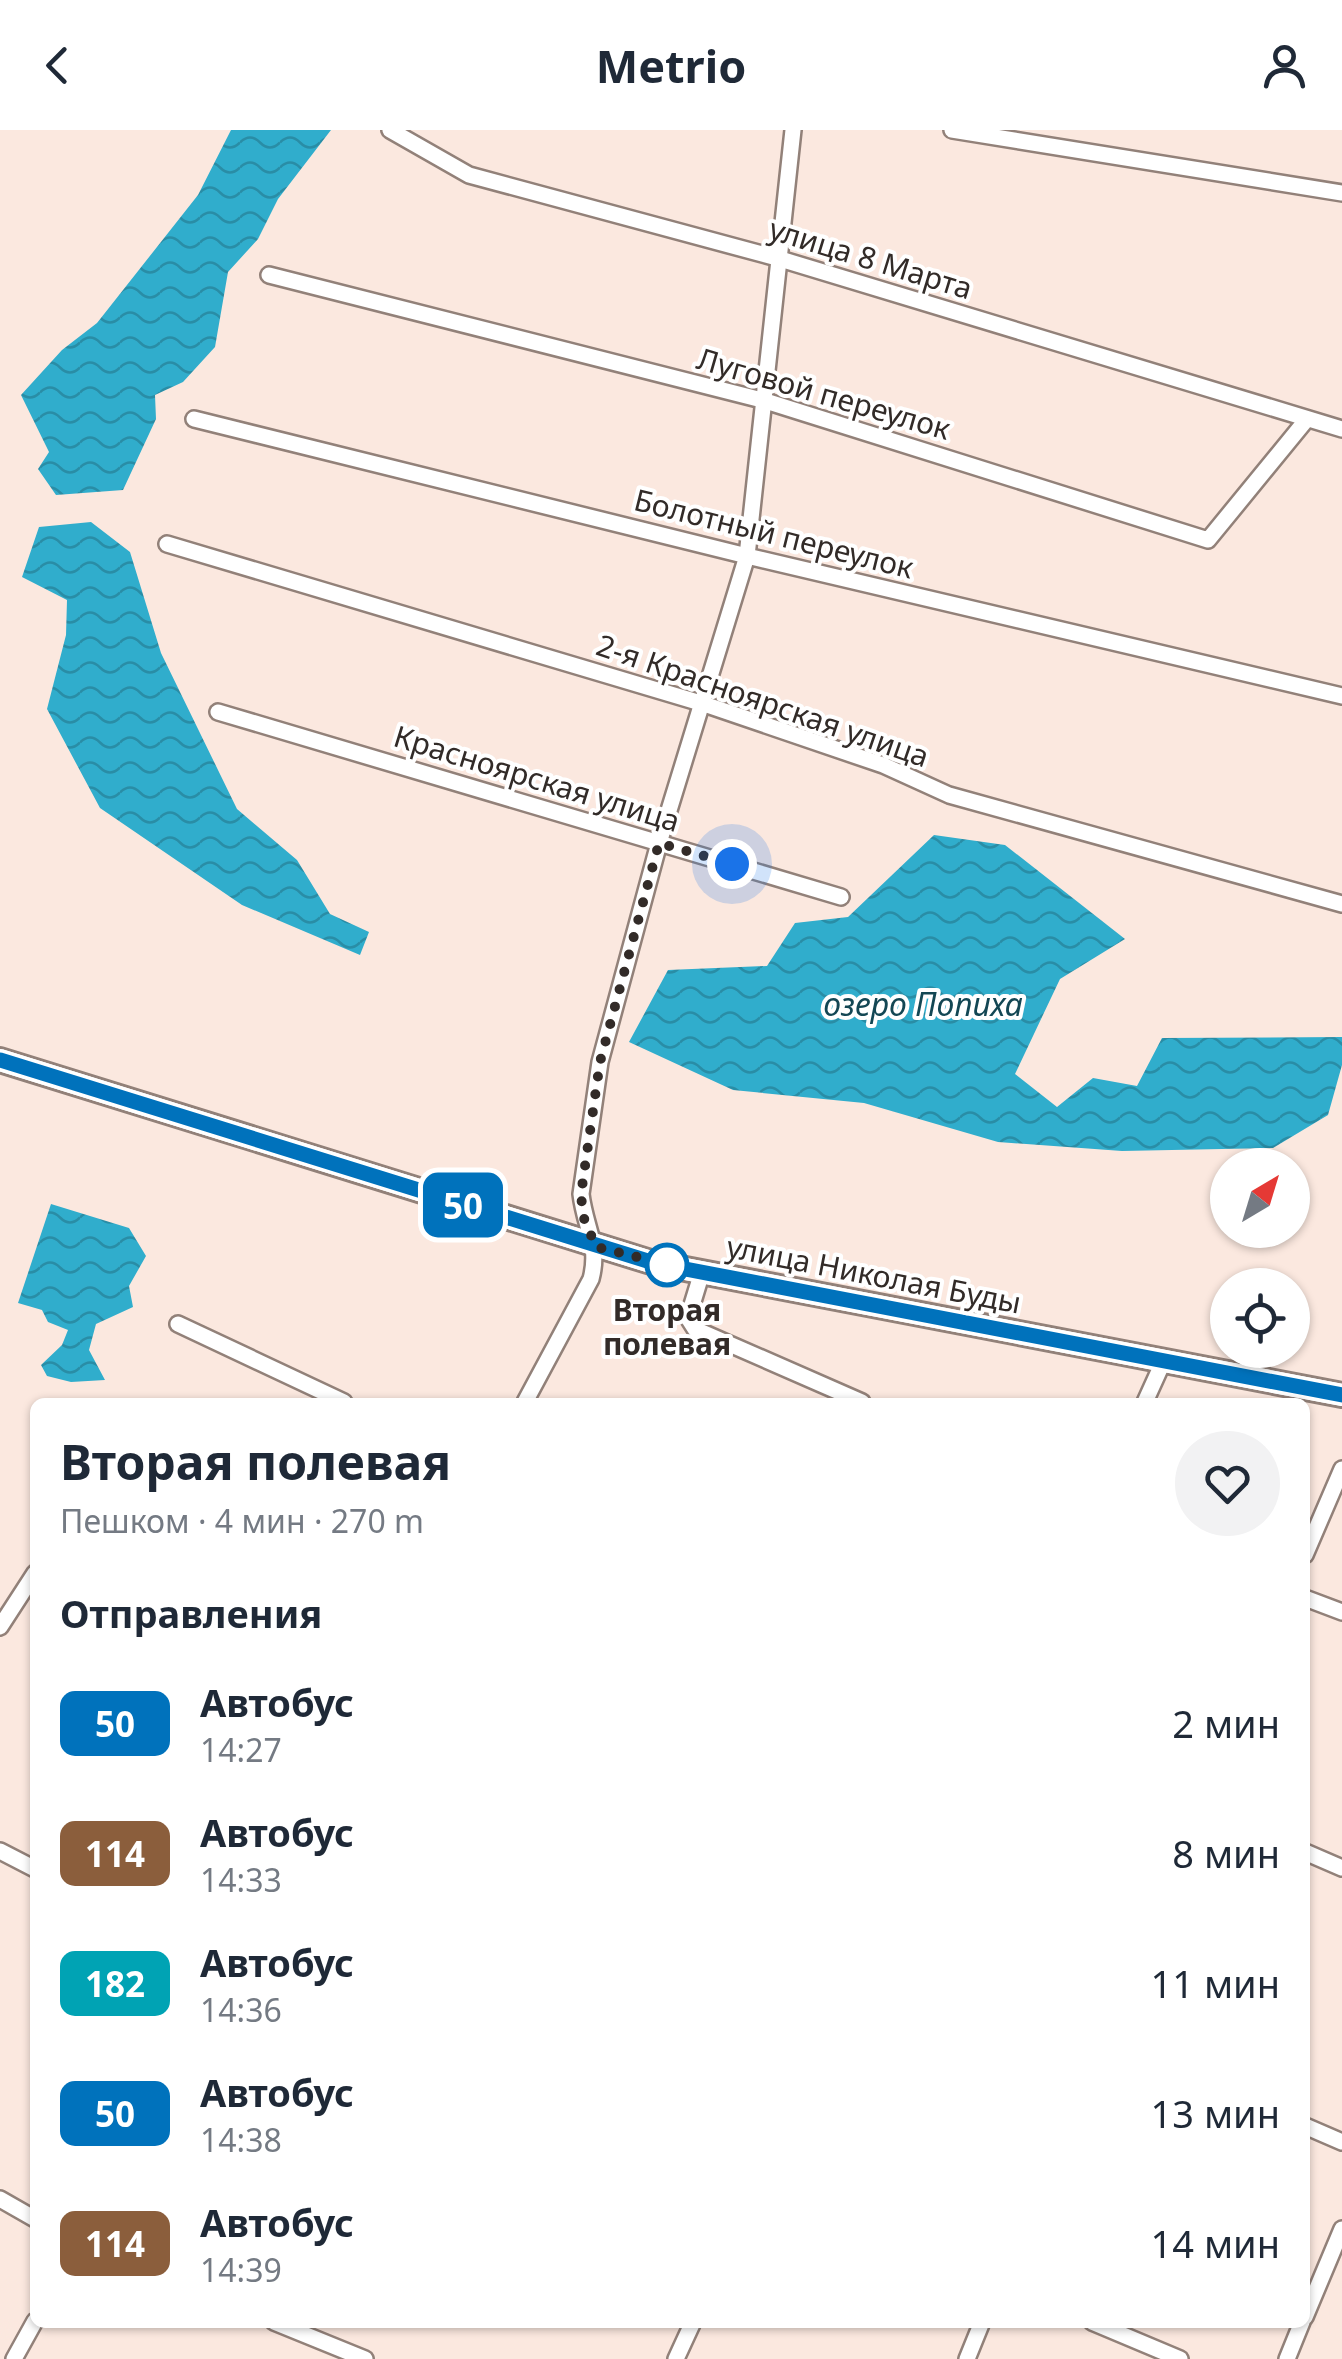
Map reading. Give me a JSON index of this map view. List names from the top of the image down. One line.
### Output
{"streets":{"street":["улица 8 Марта","Луговой переулок","Болотный переулок","2-я Красноярская улица","Красноярская улица","улица Николая Буды"]},"crossings":[["улица 8 Марта","Луговой переулок"]],"water":["озеро Попиха"],"places":["Вторая полевая"],"lines":["bus line 50"],"north":"top right","page":{"header":"Metrio","on_map":"50","heading":[["Вторая полевая","Пешком · 4 мин · 270 m"],"Отправления"],"list":[{"mark":"50","name":"Автобус","note":"14:27","value":"2 мин"},{"mark":"114","name":"Автобус","note":"14:33","value":"8 мин"},{"mark":"182","name":"Автобус","note":"14:36","value":"11 мин"},{"mark":"50","name":"Автобус","note":"14:38","value":"13 мин"},{"mark":"114","name":"Автобус","note":"14:39","value":"14 мин"}]}}
